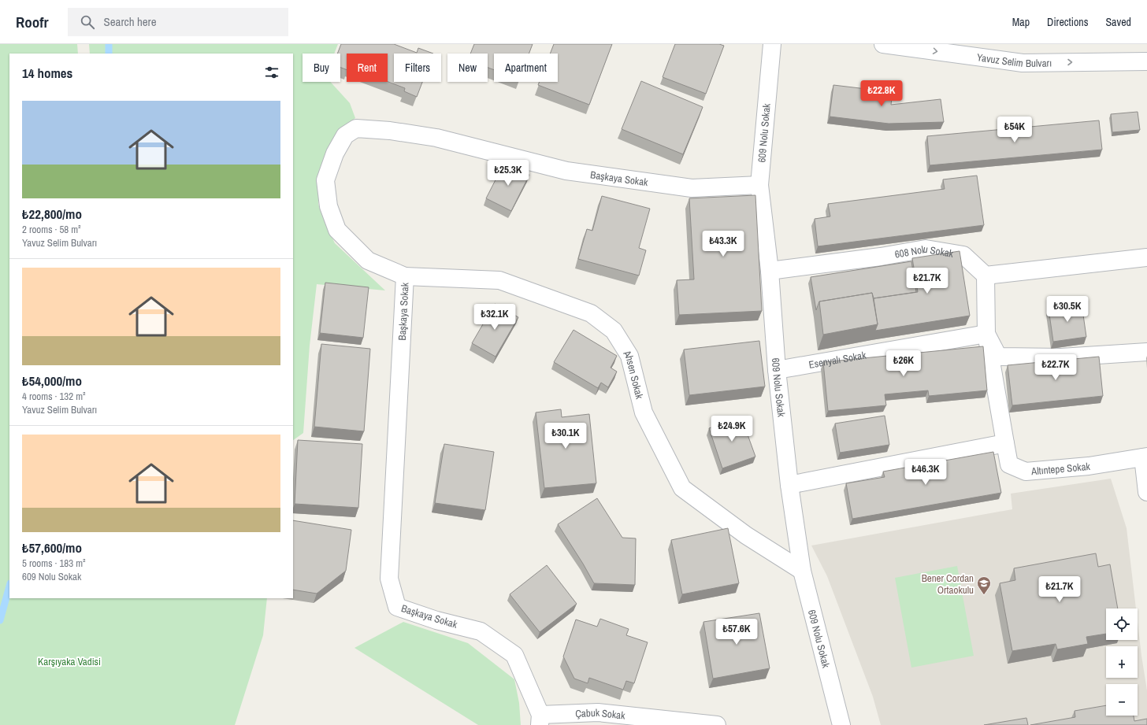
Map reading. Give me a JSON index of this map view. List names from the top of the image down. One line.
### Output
{"streets":{"street":["Yavuz Selim Bulvarı","609 Nolu Sokak","Başkaya Sokak","608 Nolu Sokak","Esenyalı Sokak","Ahsen Sokak","Altıntepe Sokak","Çabuk Sokak"]},"crossings":[["609 Nolu Sokak","Başkaya Sokak"],["609 Nolu Sokak","608 Nolu Sokak"],["609 Nolu Sokak","Esenyalı Sokak"],["609 Nolu Sokak","Ahsen Sokak"],["Başkaya Sokak","Ahsen Sokak"],["Başkaya Sokak","Çabuk Sokak"]],"one_way":["Yavuz Selim Bulvarı"],"parks":["Karşıyaka Vadisi"],"places":{"school or university":["Bener Cordan Ortaokulu"]},"page":{"header":"Roofr","search":"Search here","nav":["Map","Directions","Saved"],"chip":["Buy","Rent","Filters","New","Apartment"],"heading":"14 homes","price":["₺22.8K","₺54K","₺25.3K","₺43.3K","₺21.7K","₺30.5K","₺32.1K","₺26K","₺22.7K","₺24.9K","₺30.1K","₺46.3K","₺21.7K","₺57.6K"],"list":[{"name":"₺22,800/mo","note":"2 rooms · 58 m² · Yavuz Selim Bulvarı"},{"name":"₺54,000/mo","note":"4 rooms · 132 m² · Yavuz Selim Bulvarı"},{"name":"₺57,600/mo","note":"5 rooms · 183 m² · 609 Nolu Sokak"}],"map_buttons":["+","−"]}}
